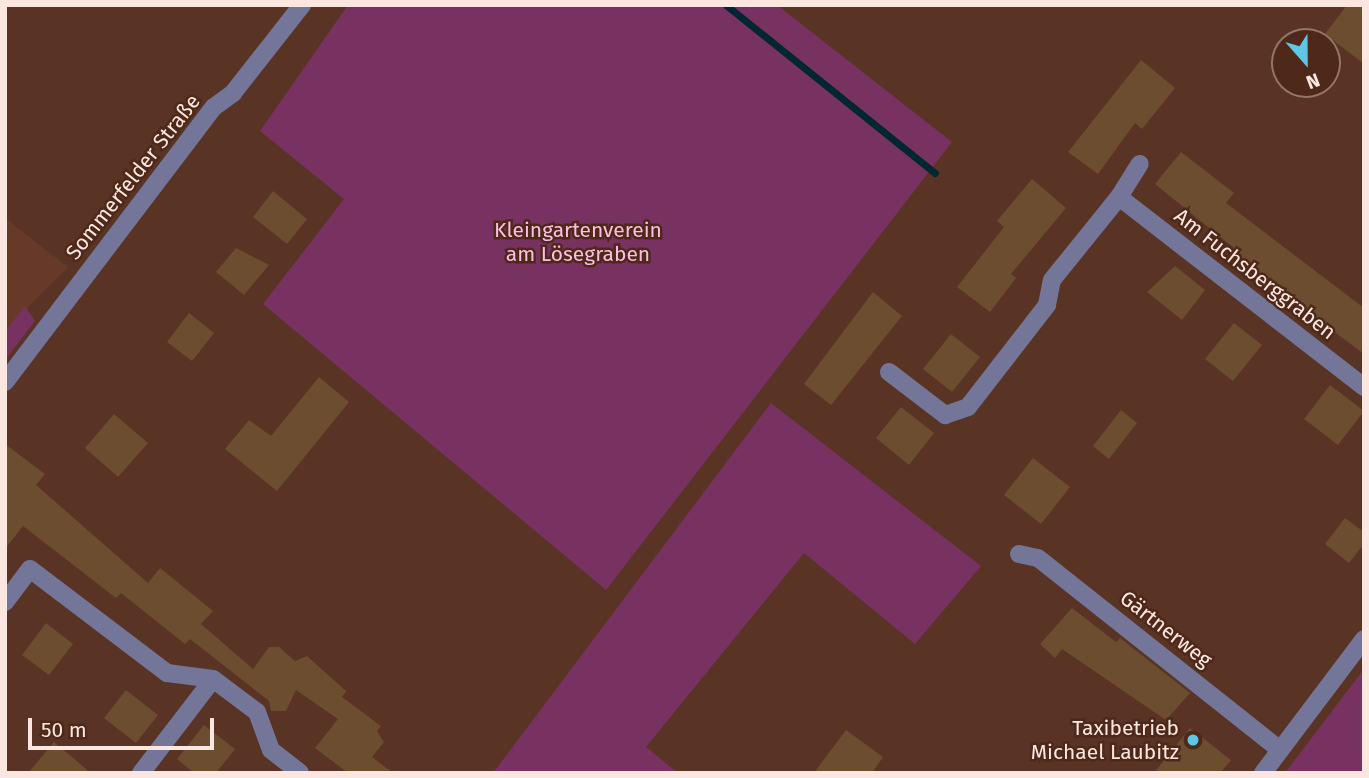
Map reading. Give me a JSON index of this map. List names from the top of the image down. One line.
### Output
{"streets":{"street":["Sommerfelder Straße","Am Fuchsberggraben","Gärtnerweg"]},"parks":["Kleingartenverein am Lösegraben"],"places":["Taxibetrieb Michael Laubitz"],"scale_bar":"50 m","north":"bottom"}
